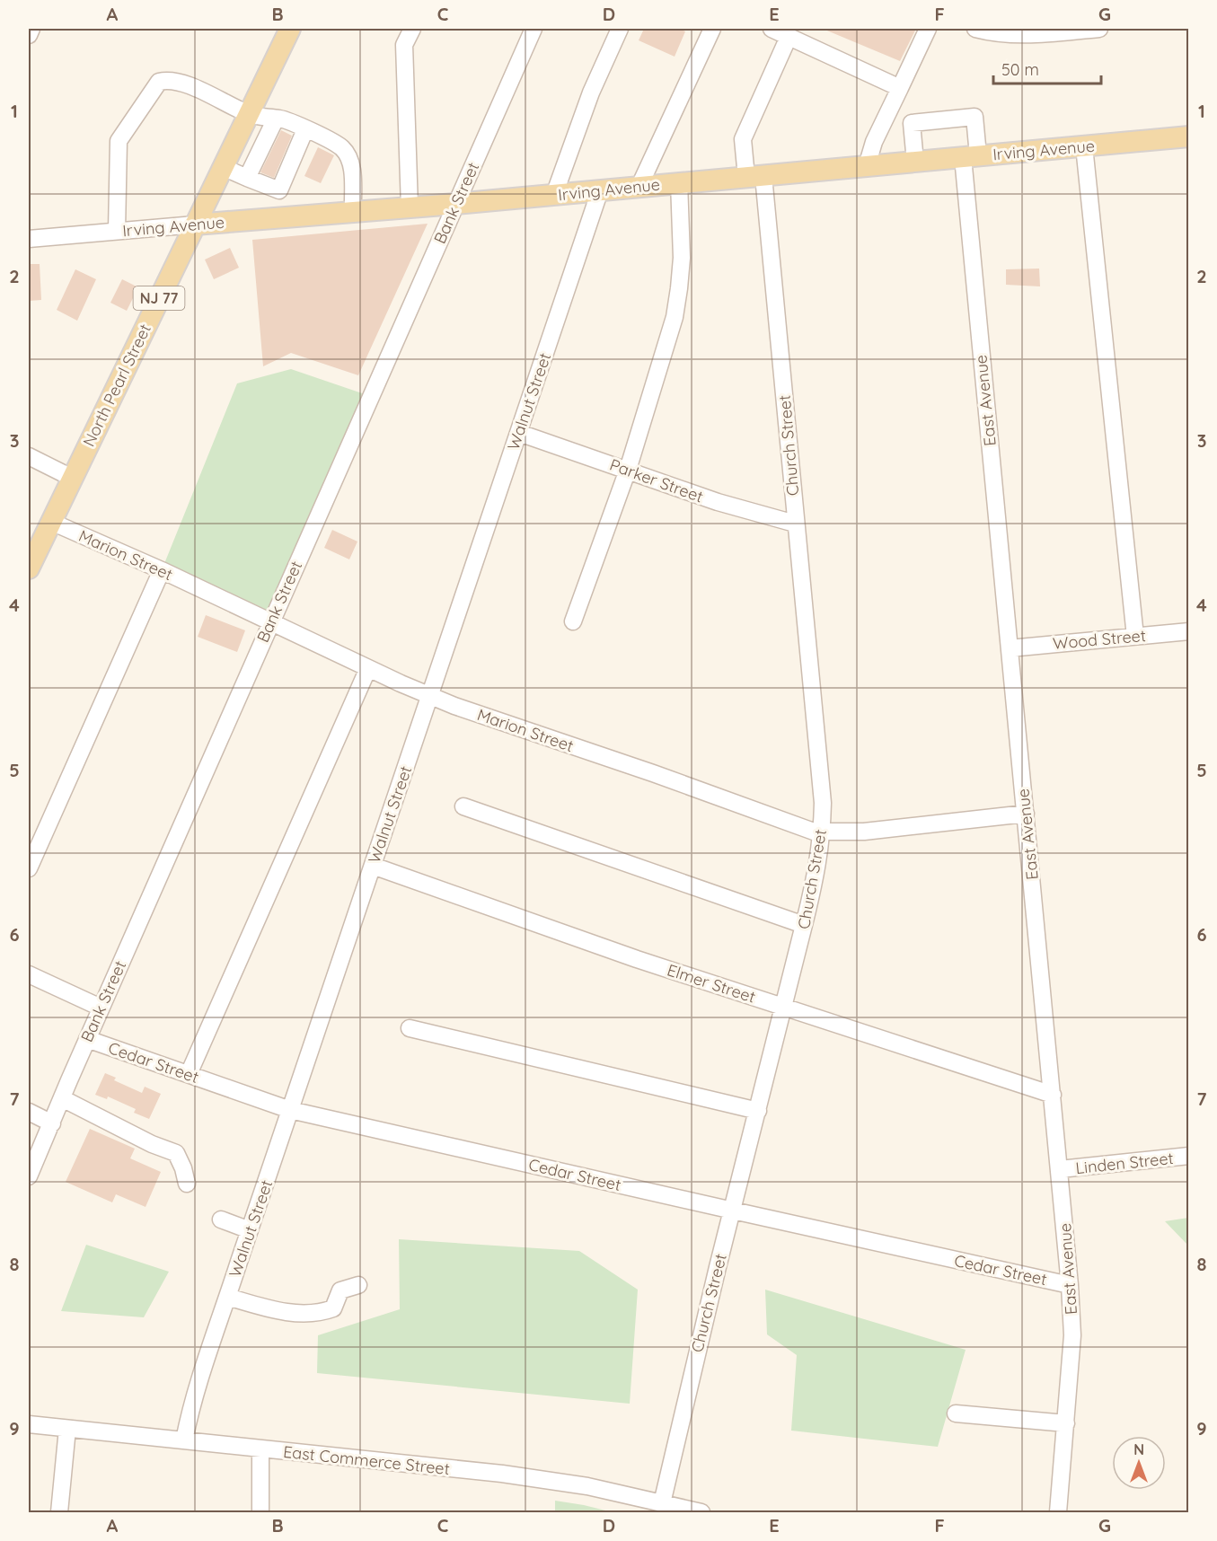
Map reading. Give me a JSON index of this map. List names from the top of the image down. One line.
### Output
{"streets":{"main road":["Irving Avenue","NJ 77","North Pearl Street"],"street":["Bank Street","East Avenue","Walnut Street","Church Street","Parker Street","Marion Street","Wood Street","Elmer Street","Cedar Street","Linden Street","East Commerce Street"]},"crossings":[["Irving Avenue","Bank Street"],["Irving Avenue","North Pearl Street"],["Irving Avenue","East Avenue"],["Irving Avenue","Walnut Street"],["Irving Avenue","Church Street"],["Bank Street","Marion Street"],["Bank Street","Cedar Street"],["North Pearl Street","Marion Street"],["East Avenue","Marion Street"],["East Avenue","Wood Street"],["East Avenue","Elmer Street"],["East Avenue","Cedar Street"],["East Avenue","Linden Street"],["Walnut Street","Parker Street"],["Walnut Street","Marion Street"],["Walnut Street","Elmer Street"],["Walnut Street","Cedar Street"],["Walnut Street","East Commerce Street"],["Church Street","Parker Street"],["Church Street","Marion Street"],["Church Street","Elmer Street"],["Church Street","Cedar Street"],["Church Street","East Commerce Street"]],"scale_bar":"50 m","north":"top","grid":{"columns":["A","B","C","D","E","F","G"],"rows":["1","2","3","4","5","6","7","8","9"]}}
